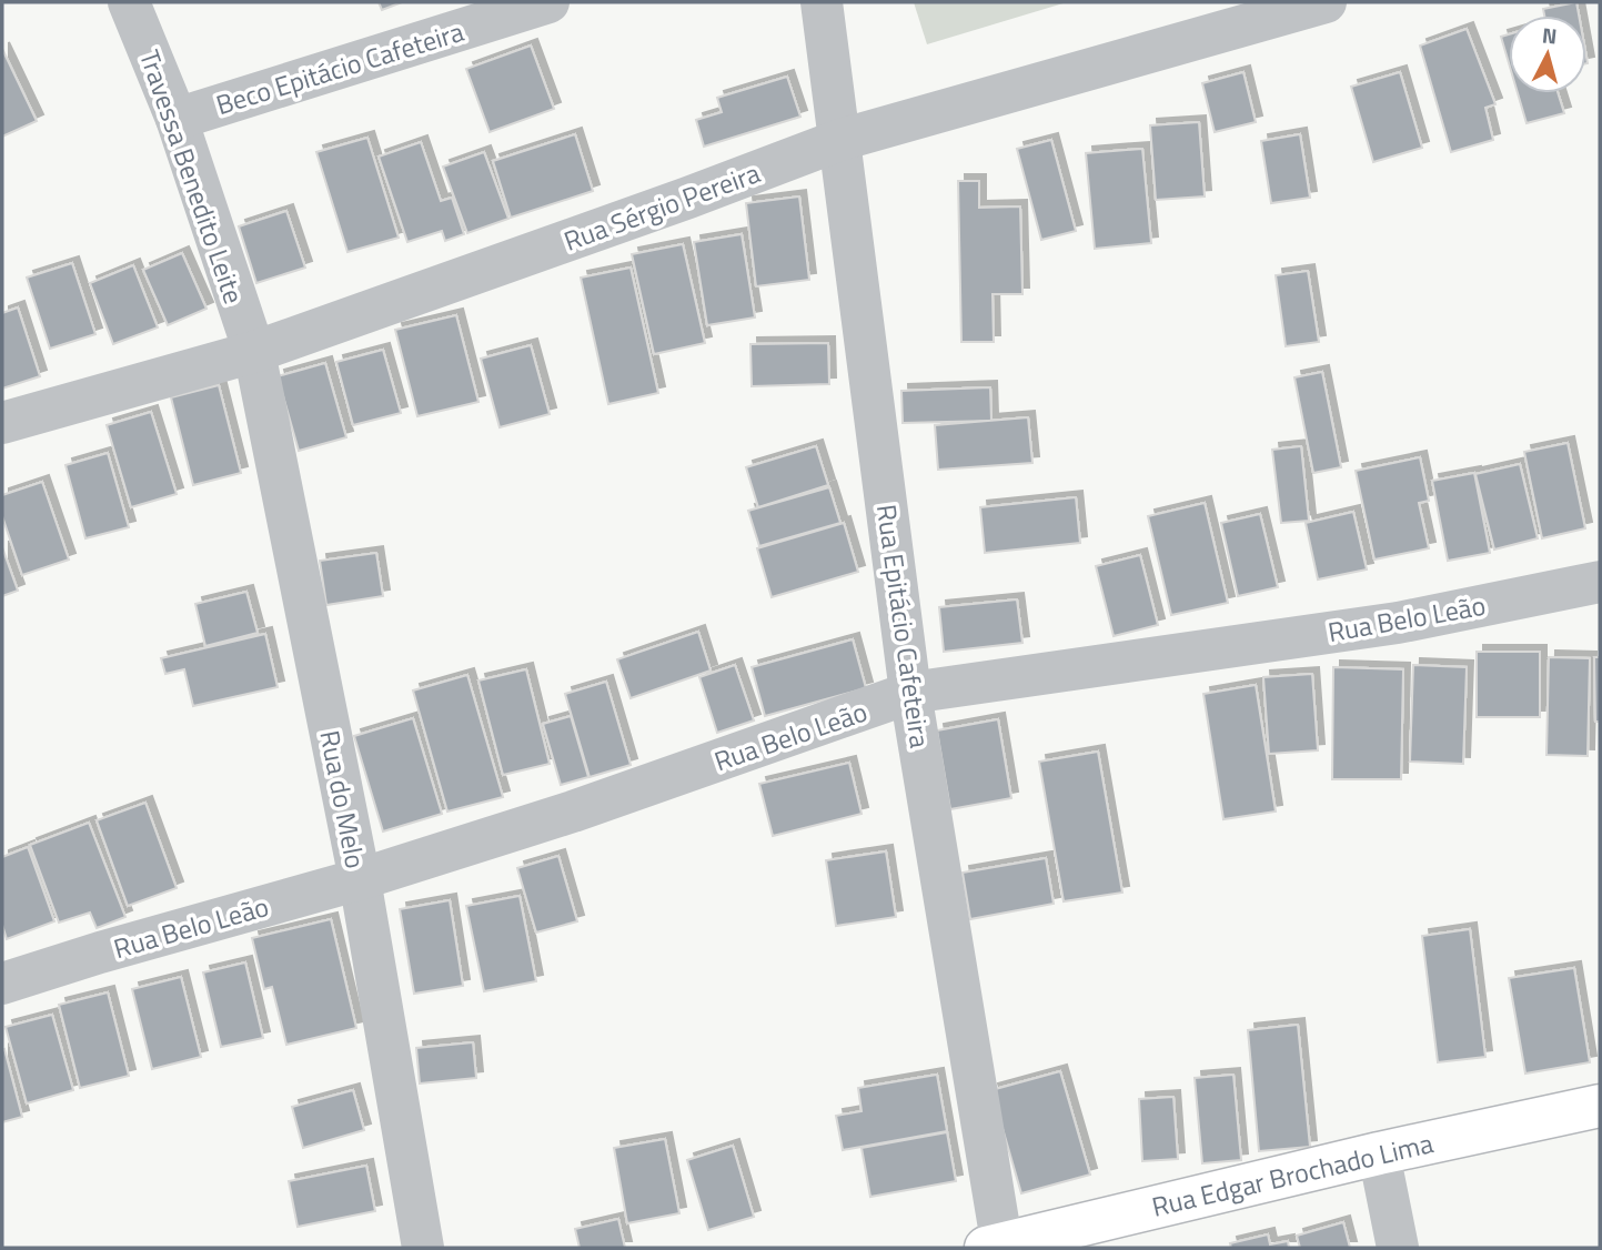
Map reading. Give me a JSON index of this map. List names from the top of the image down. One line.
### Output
{"streets":{"main road":["Rua Edgar Brochado Lima"],"street":["Beco Epitácio Cafeteira","Travessa Benedito Leite","Rua Sérgio Pereira","Rua Belo Leão","Rua Epitácio Cafeteira","Rua do Melo"]},"crossings":[["Beco Epitácio Cafeteira","Travessa Benedito Leite"],["Travessa Benedito Leite","Rua Sérgio Pereira"],["Travessa Benedito Leite","Rua do Melo"],["Rua Sérgio Pereira","Rua Epitácio Cafeteira"],["Rua Sérgio Pereira","Rua do Melo"],["Rua Belo Leão","Rua Epitácio Cafeteira"],["Rua Belo Leão","Rua do Melo"],["Rua Epitácio Cafeteira","Rua Edgar Brochado Lima"]],"north":"top"}
